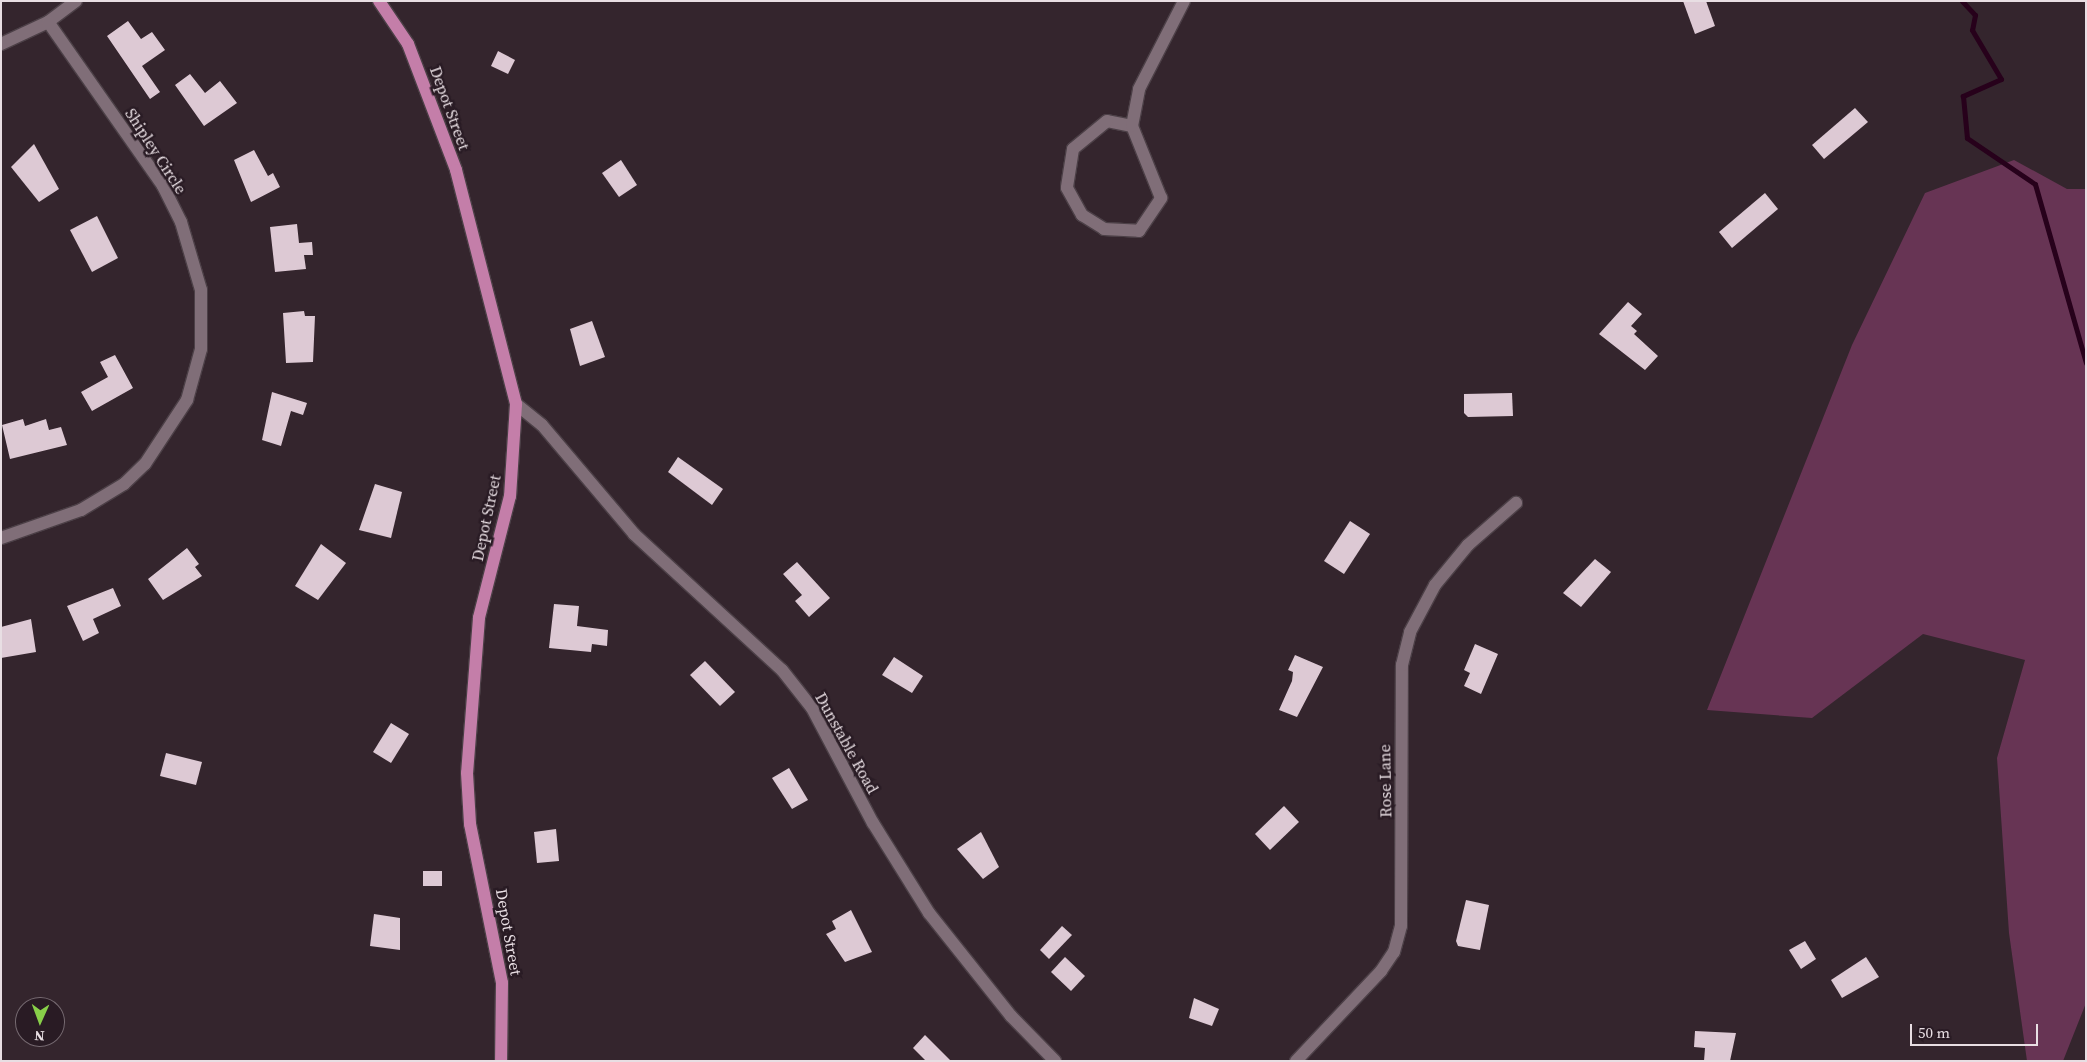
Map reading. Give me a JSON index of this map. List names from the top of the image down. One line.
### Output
{"streets":{"main road":["Depot Street"],"street":["Shipley Circle","Dunstable Road","Rose Lane"]},"crossings":[["Depot Street","Dunstable Road"]],"scale_bar":"50 m","north":"bottom"}
